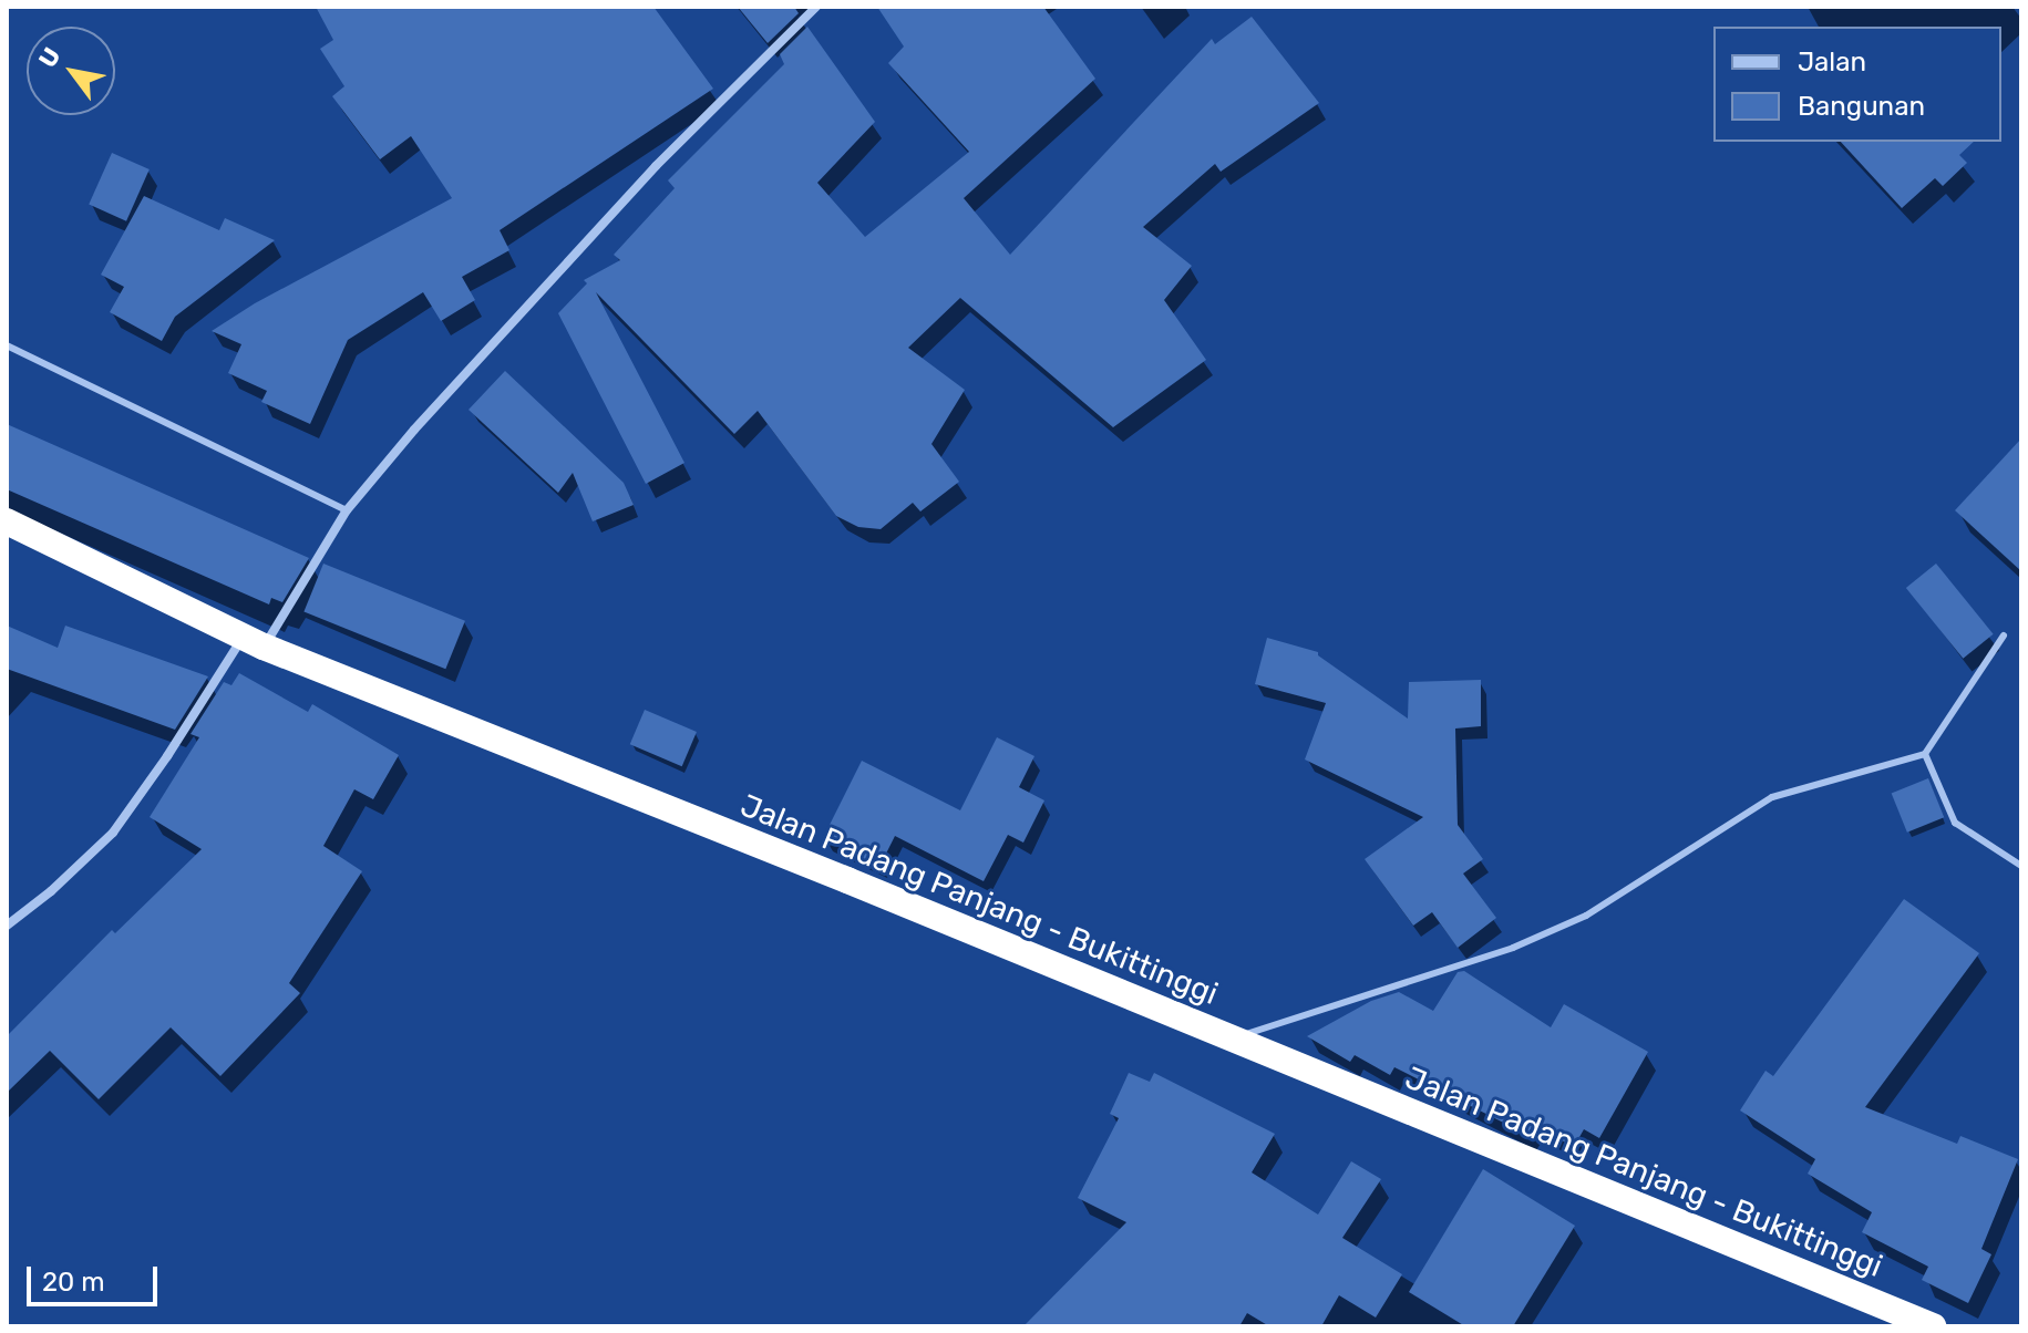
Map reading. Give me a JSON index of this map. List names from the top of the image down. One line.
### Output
{"streets":{"highway":["Jalan Padang Panjang - Bukittinggi"]},"legend":["Jalan","Bangunan"],"scale_bar":"20 m","north":"top left"}
